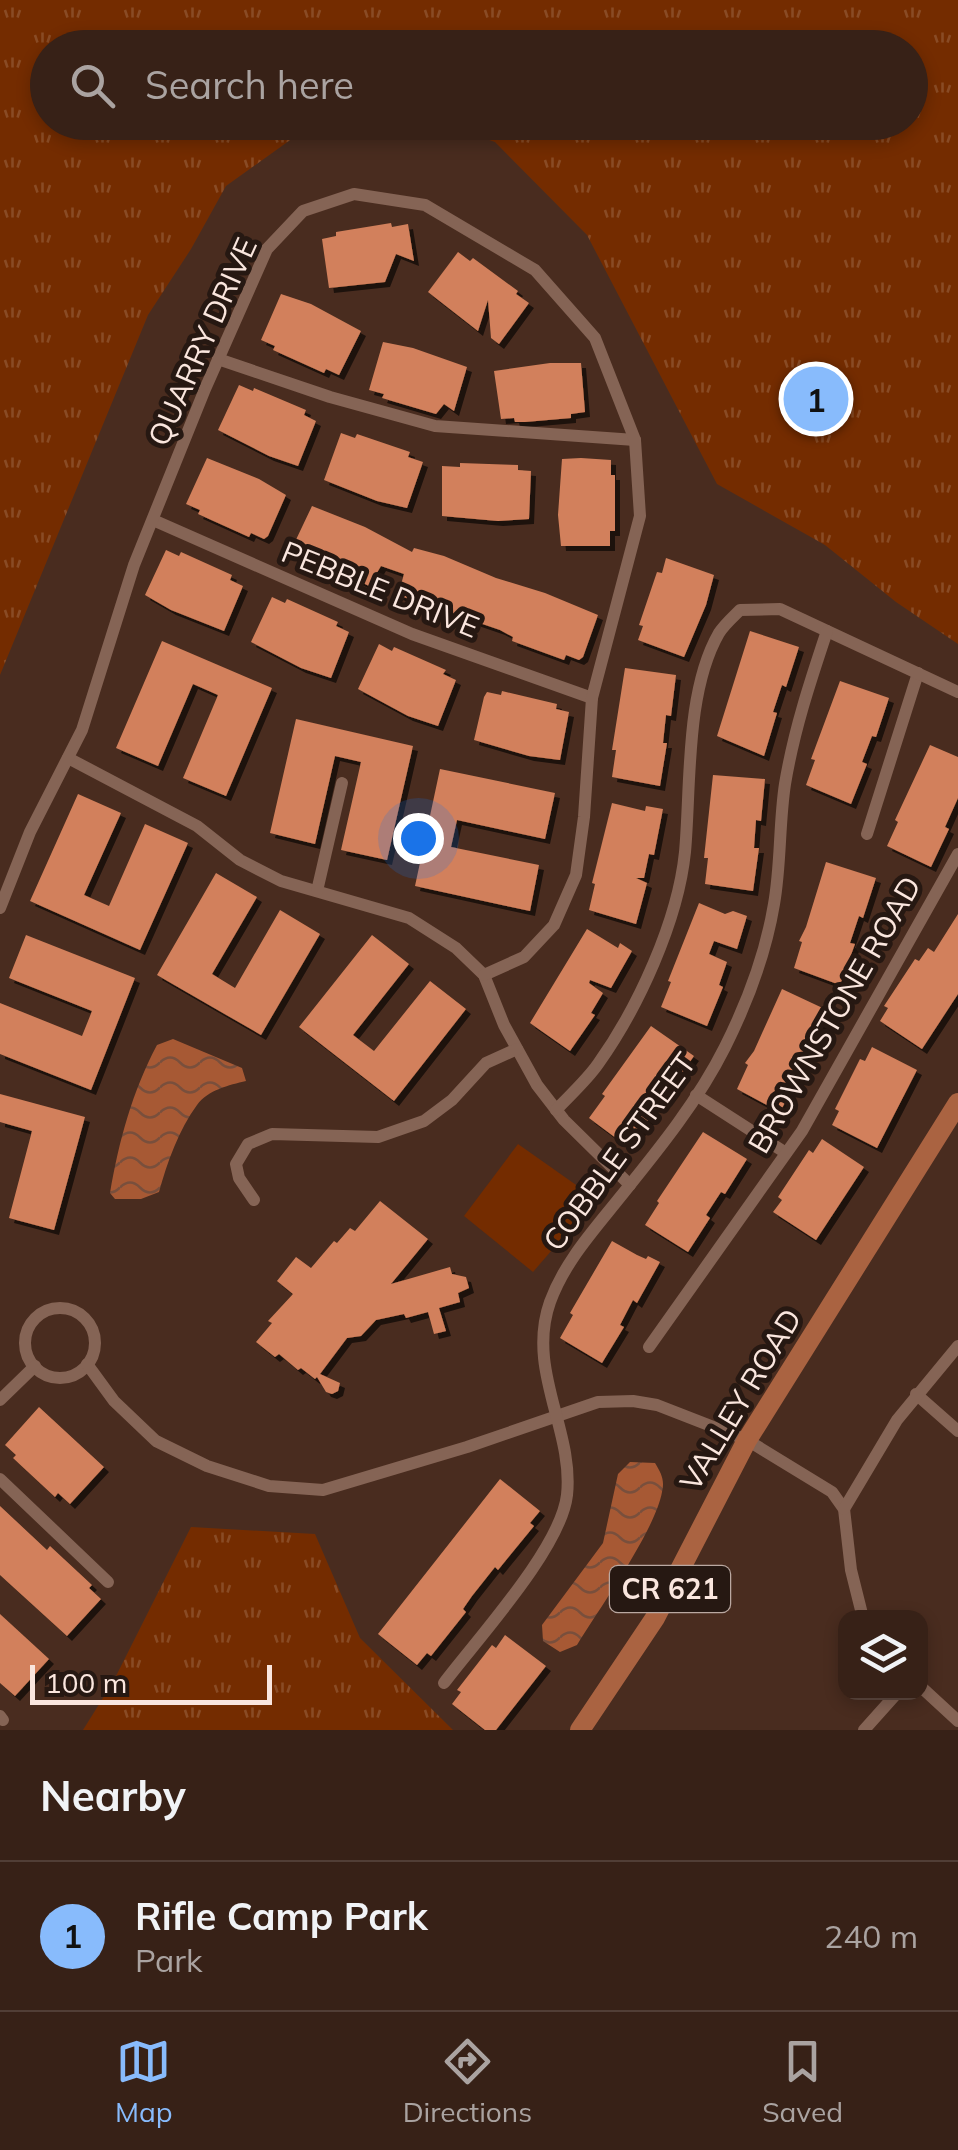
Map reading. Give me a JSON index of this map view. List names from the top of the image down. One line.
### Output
{"streets":{"main road":["VALLEY ROAD","CR 621"],"street":["QUARRY DRIVE","PEBBLE DRIVE","BROWNSTONE ROAD","COBBLE STREET"]},"crossings":[["QUARRY DRIVE","PEBBLE DRIVE"]],"scale_bar":"100 m","page":{"search":"Search here","pins":"1","scale":"100 m","heading":"Nearby","list":[{"mark":"1","name":"Rifle Camp Park","note":"Park","value":"240 m"}],"nav":["Map","Directions","Saved"]}}
